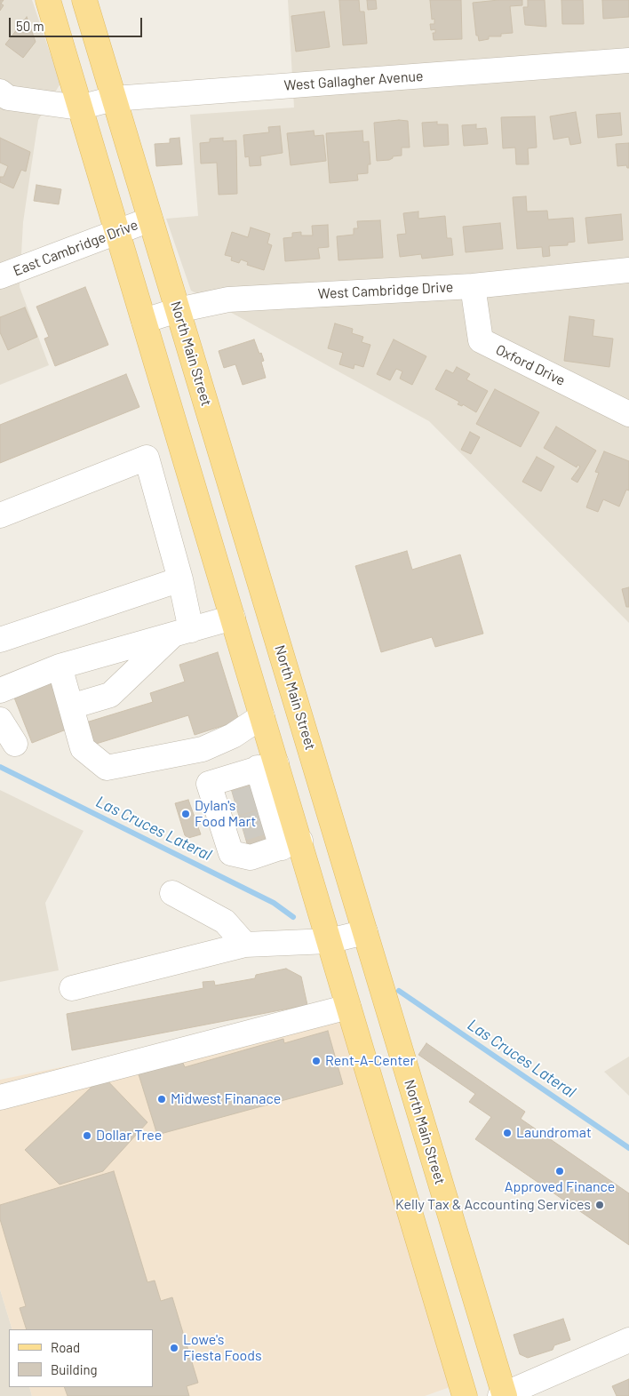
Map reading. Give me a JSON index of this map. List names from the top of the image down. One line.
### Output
{"streets":{"main road":["North Main Street"],"street":["West Gallagher Avenue","East Cambridge Drive","West Cambridge Drive","Oxford Drive"]},"crossings":[["West Gallagher Avenue","North Main Street"],["East Cambridge Drive","North Main Street"],["West Cambridge Drive","North Main Street"],["West Cambridge Drive","Oxford Drive"]],"water":["Las Cruces Lateral"],"places":["Dylan's Food Mart","Rent-A-Center","Midwest Finanace","Laundromat","Dollar Tree","Approved Finance","Kelly Tax & Accounting Services","Lowe's Fiesta Foods"],"legend":["Road","Building"],"scale_bar":"50 m"}
